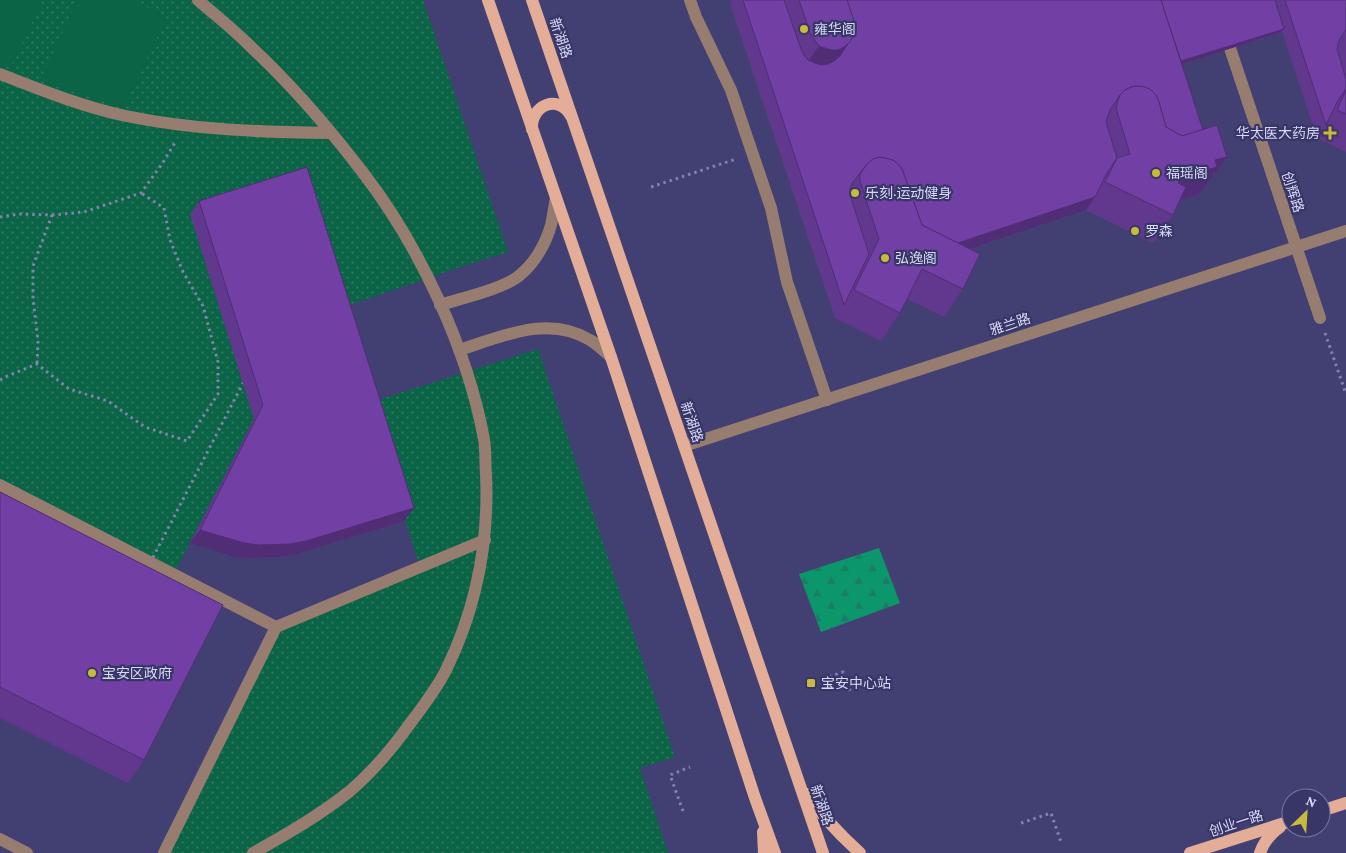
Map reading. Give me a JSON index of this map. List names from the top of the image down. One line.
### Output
{"streets":{"main road":["新湖路","创业一路"],"street":["创辉路","雅兰路"]},"crossings":[["新湖路","雅兰路"],["创辉路","雅兰路"]],"places":{"other":["雍华阁","福瑶阁","乐刻·运动健身","罗森","弘逸阁","宝安区政府"],"health":["华太医大药房"],"transit":["宝安中心站"]},"north":"top right"}
